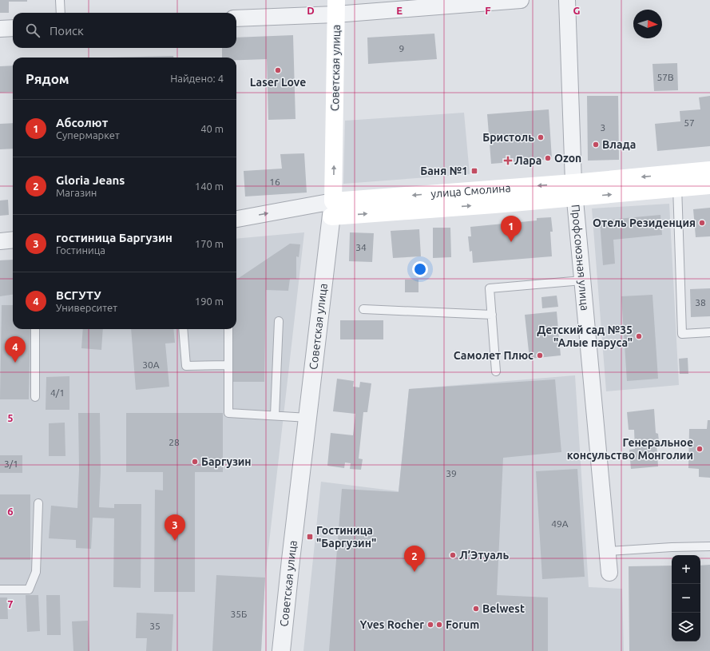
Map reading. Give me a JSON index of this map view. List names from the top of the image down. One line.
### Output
{"streets":{"main road":["Советская улица","улица Смолина"],"street":["Профсоюзная улица"]},"crossings":[["Советская улица","улица Смолина"],["улица Смолина","Профсоюзная улица"]],"places":{"other":["Laser Love","Бристоль","Влада","Ozon","Отель Резиденция","Детский сад №35 \"Алые паруса\"","Самолет Плюс","Генеральное консульство Монголии","Баргузин","Л’Этуаль","Belwest","Yves Rocher","Forum"],"health":["Лара"],"transit":["Баня №1","Гостиница \"Баргузин\""]},"house_numbers":["9","57В","57","3","16","34","38","30А","4/1","28","3/1","39","49А","35Б","35"],"north":"right","page":{"search":"Поиск","heading":["Рядом","Найдено: 4"],"list":[{"mark":"1","name":"Абсолют","note":"Супермаркет","value":"40 m"},{"mark":"2","name":"Gloria Jeans","note":"Магазин","value":"140 m"},{"mark":"3","name":"гостиница Баргузин","note":"Гостиница","value":"170 m"},{"mark":"4","name":"ВСГУТУ","note":"Университет","value":"190 m"}],"pins":["1","4","3","2"],"map_buttons":["+","−"]},"grid":{"columns":["D","E","F","G"],"rows":["5","6","7"]}}
